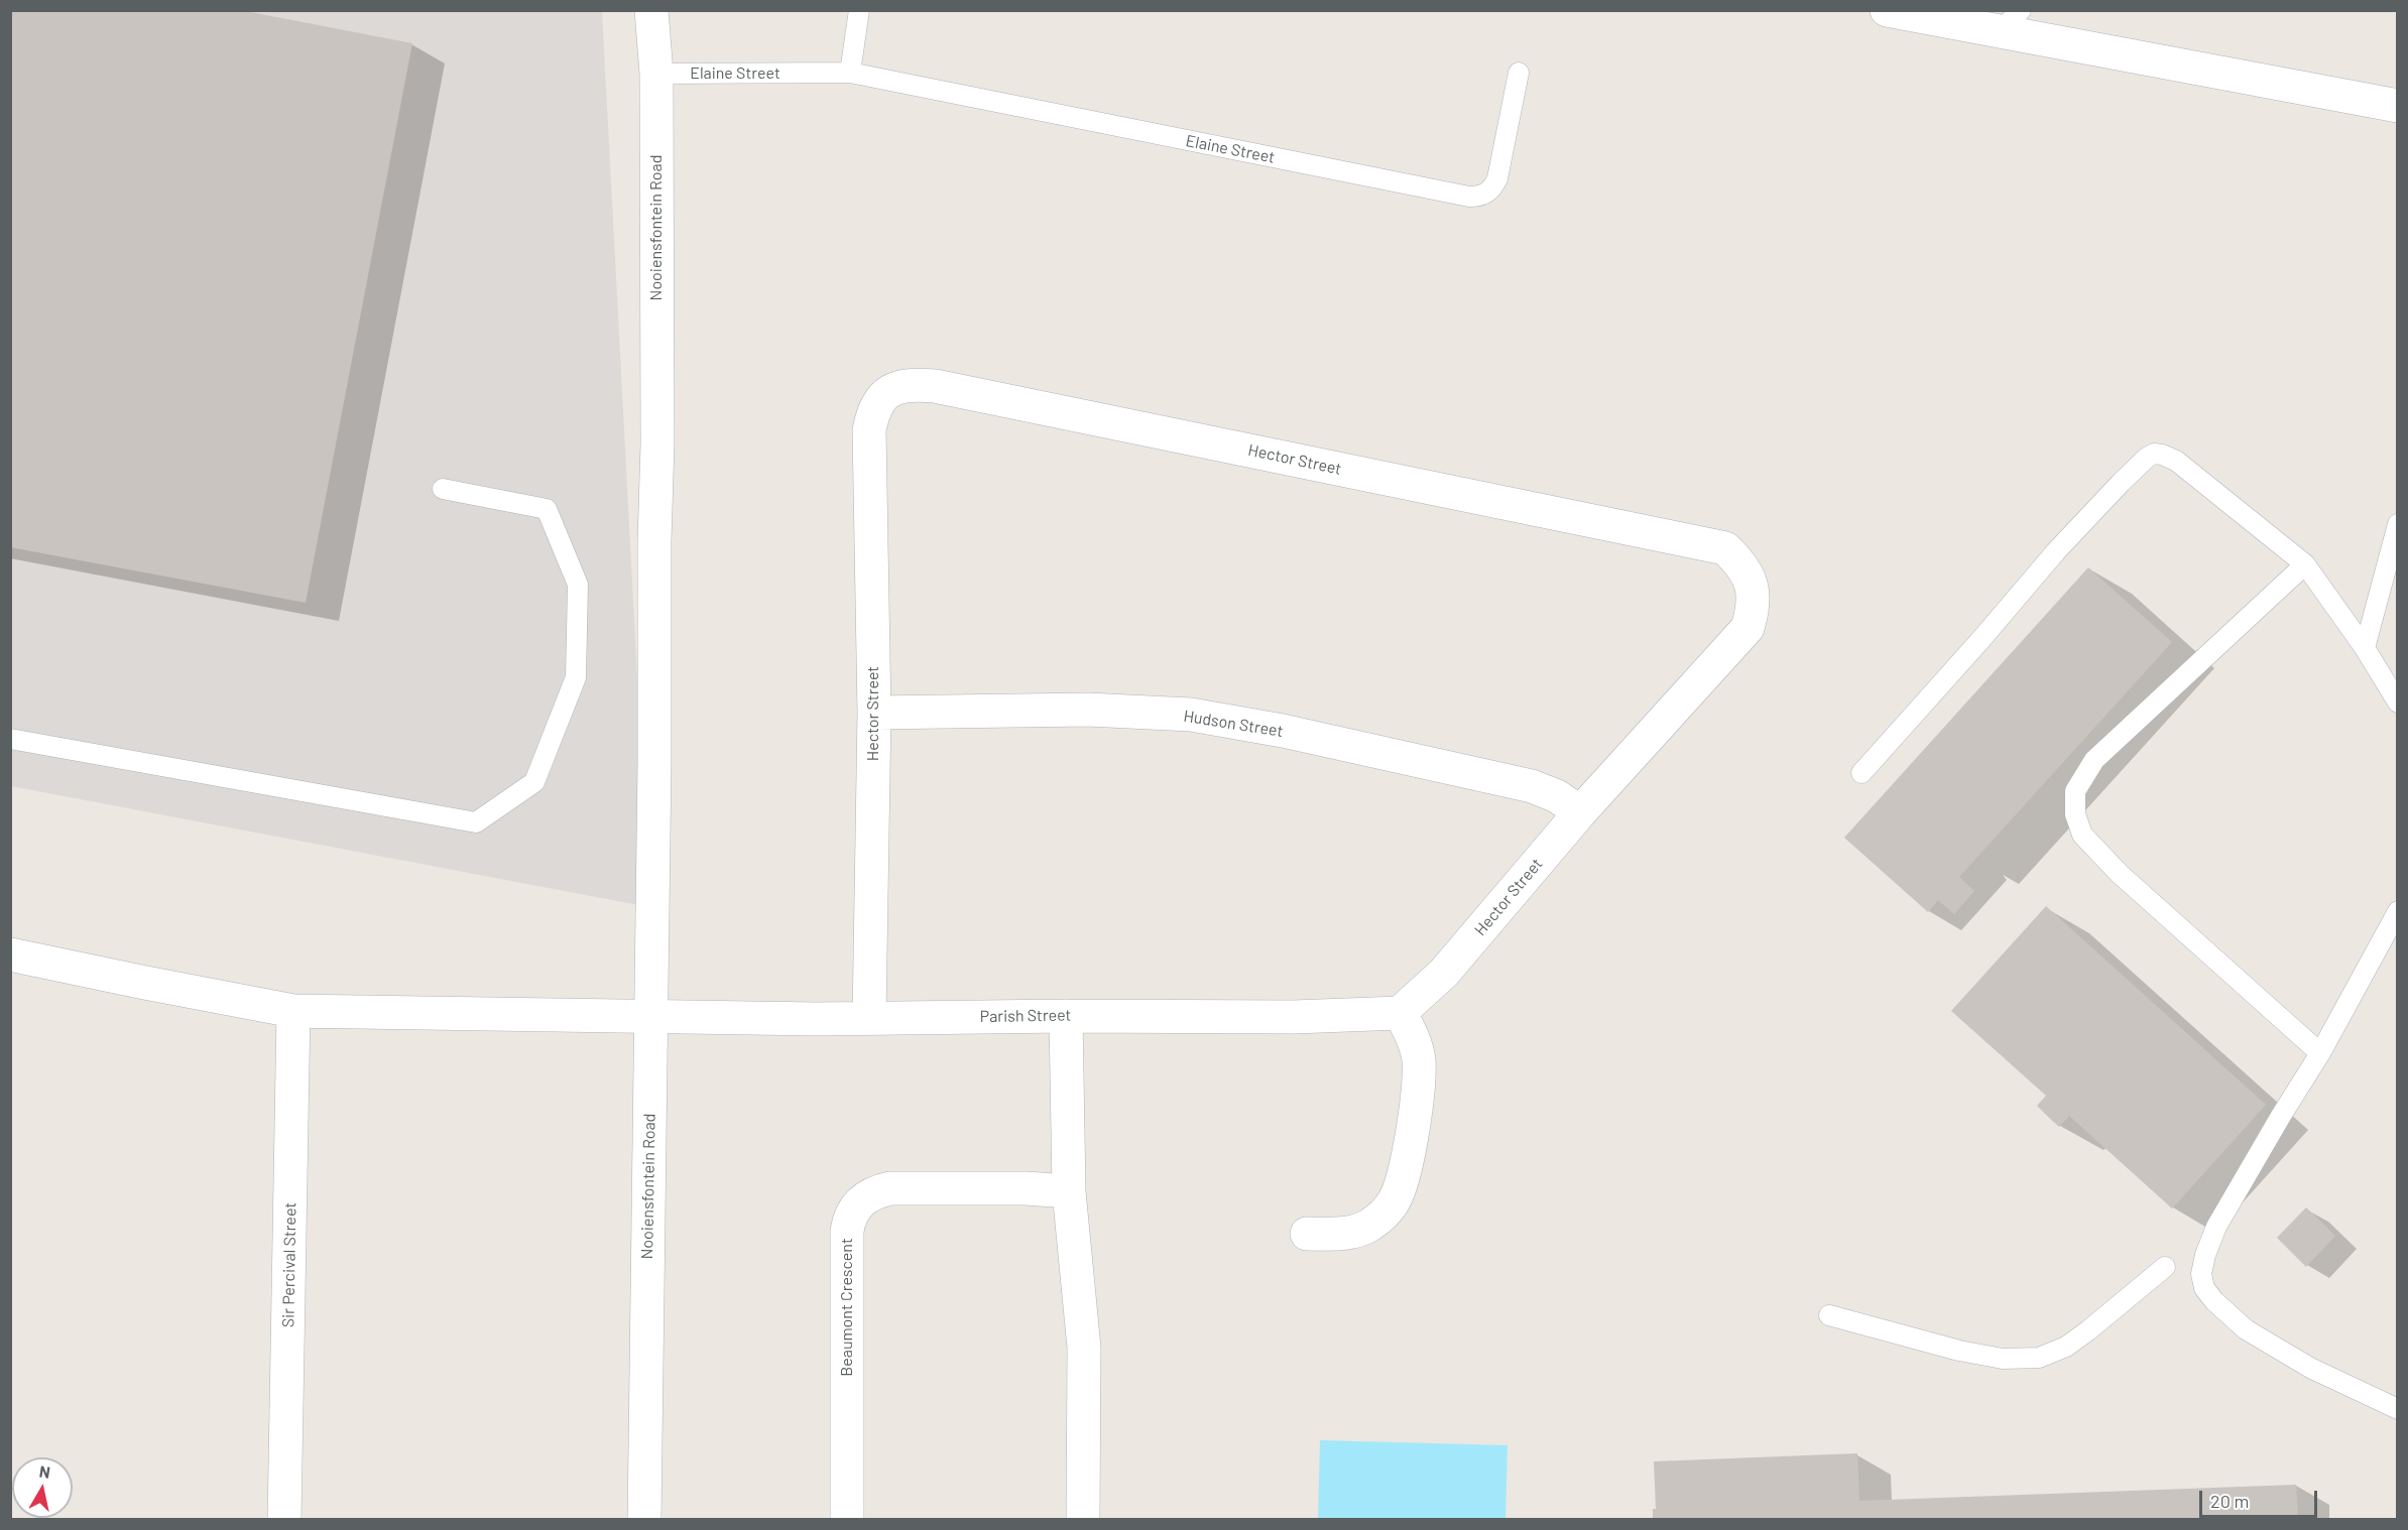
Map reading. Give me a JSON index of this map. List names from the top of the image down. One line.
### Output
{"streets":{"street":["Nooiensfontein Road","Hector Street","Hudson Street","Parish Street","Sir Percival Street","Beaumont Crescent"],"lane":["Elaine Street"]},"crossings":[["Elaine Street","Nooiensfontein Road"],["Nooiensfontein Road","Parish Street"],["Hector Street","Hudson Street"],["Hector Street","Parish Street"]],"scale_bar":"20 m","north":"top"}
